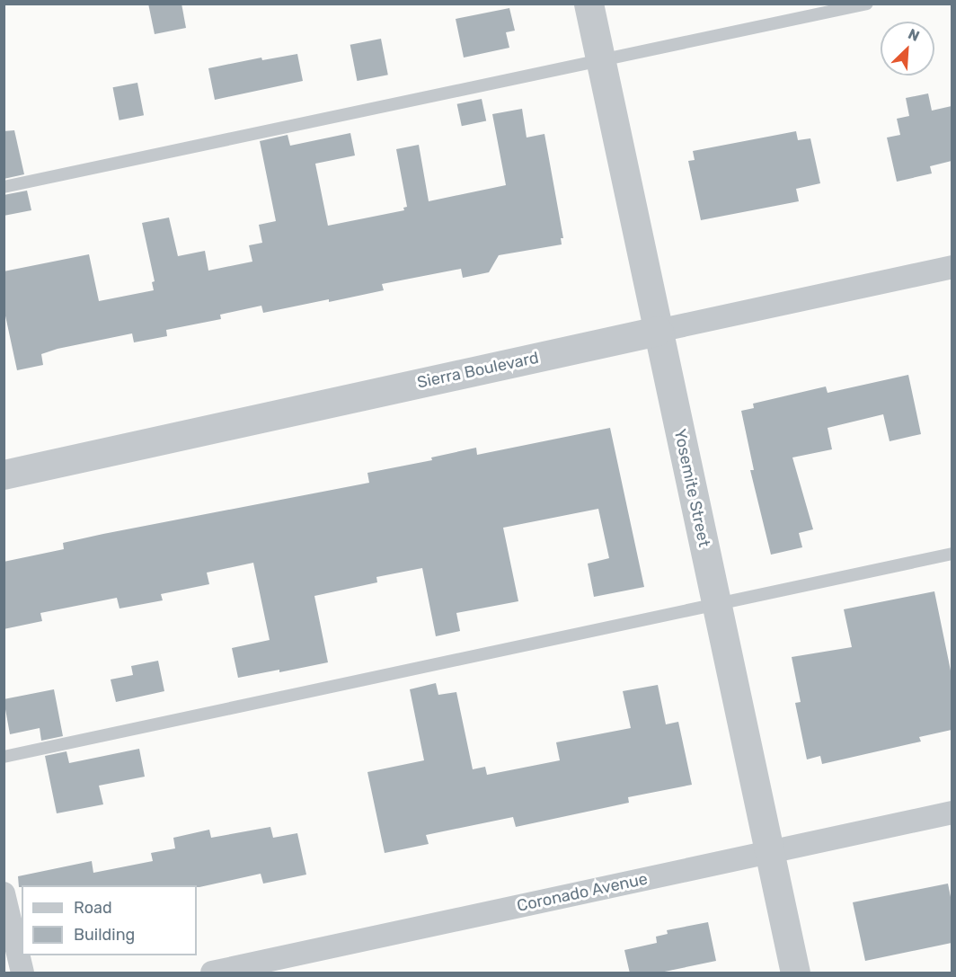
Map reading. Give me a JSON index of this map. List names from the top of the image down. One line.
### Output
{"streets":{"street":["Sierra Boulevard","Yosemite Street","Coronado Avenue"]},"crossings":[["Sierra Boulevard","Yosemite Street"],["Yosemite Street","Coronado Avenue"]],"legend":["Road","Building"],"north":"top right"}
